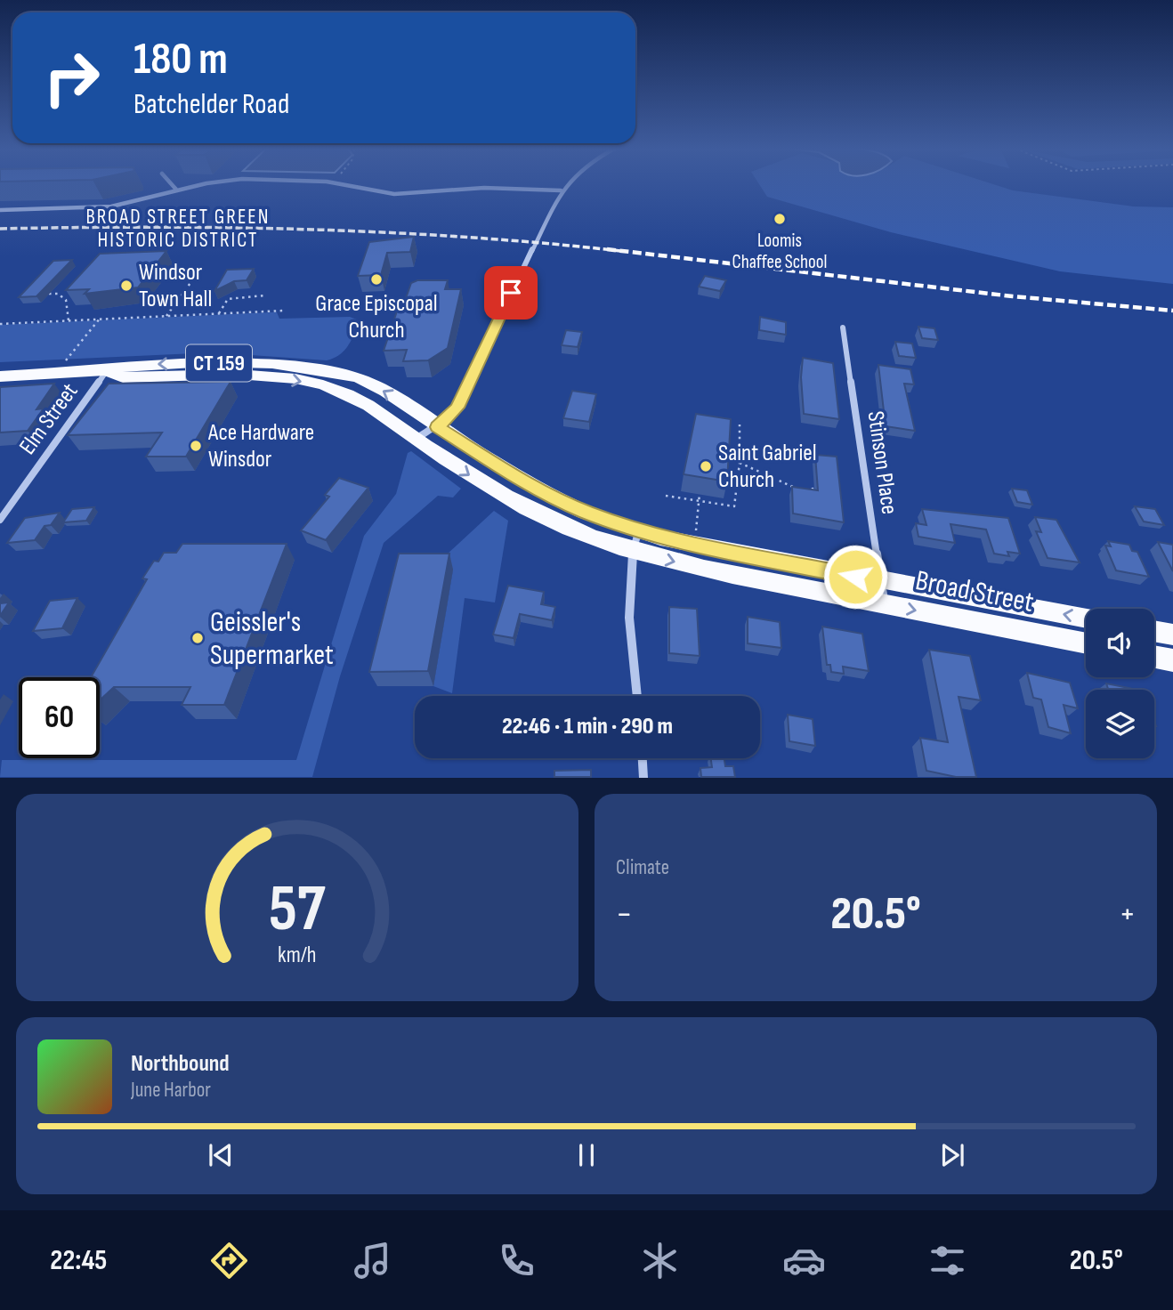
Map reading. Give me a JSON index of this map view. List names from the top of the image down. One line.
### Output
{"streets":{"main road":["CT 159","Broad Street"],"street":["Elm Street","Stinson Place"]},"crossings":[["Elm Street","Broad Street"],["Stinson Place","Broad Street"]],"districts":["BROAD STREET GREEN HISTORIC DISTRICT"],"places":["Loomis Chaffee School","Grace Episcopal Church","Windsor Town Hall","Ace Hardware Winsdor","Saint Gabriel Church","Geissler's Supermarket"],"page":{"turn":["180 m","Batchelder Road"],"limit":"60","trip":"22:46 · 1 min · 290 m","tile":"Climate","heat":["−","20.5°","+"],"song":["Northbound","June Harbor"],"tabs":["22:45","20.5°"],"gauge":["57","km/h"]}}
